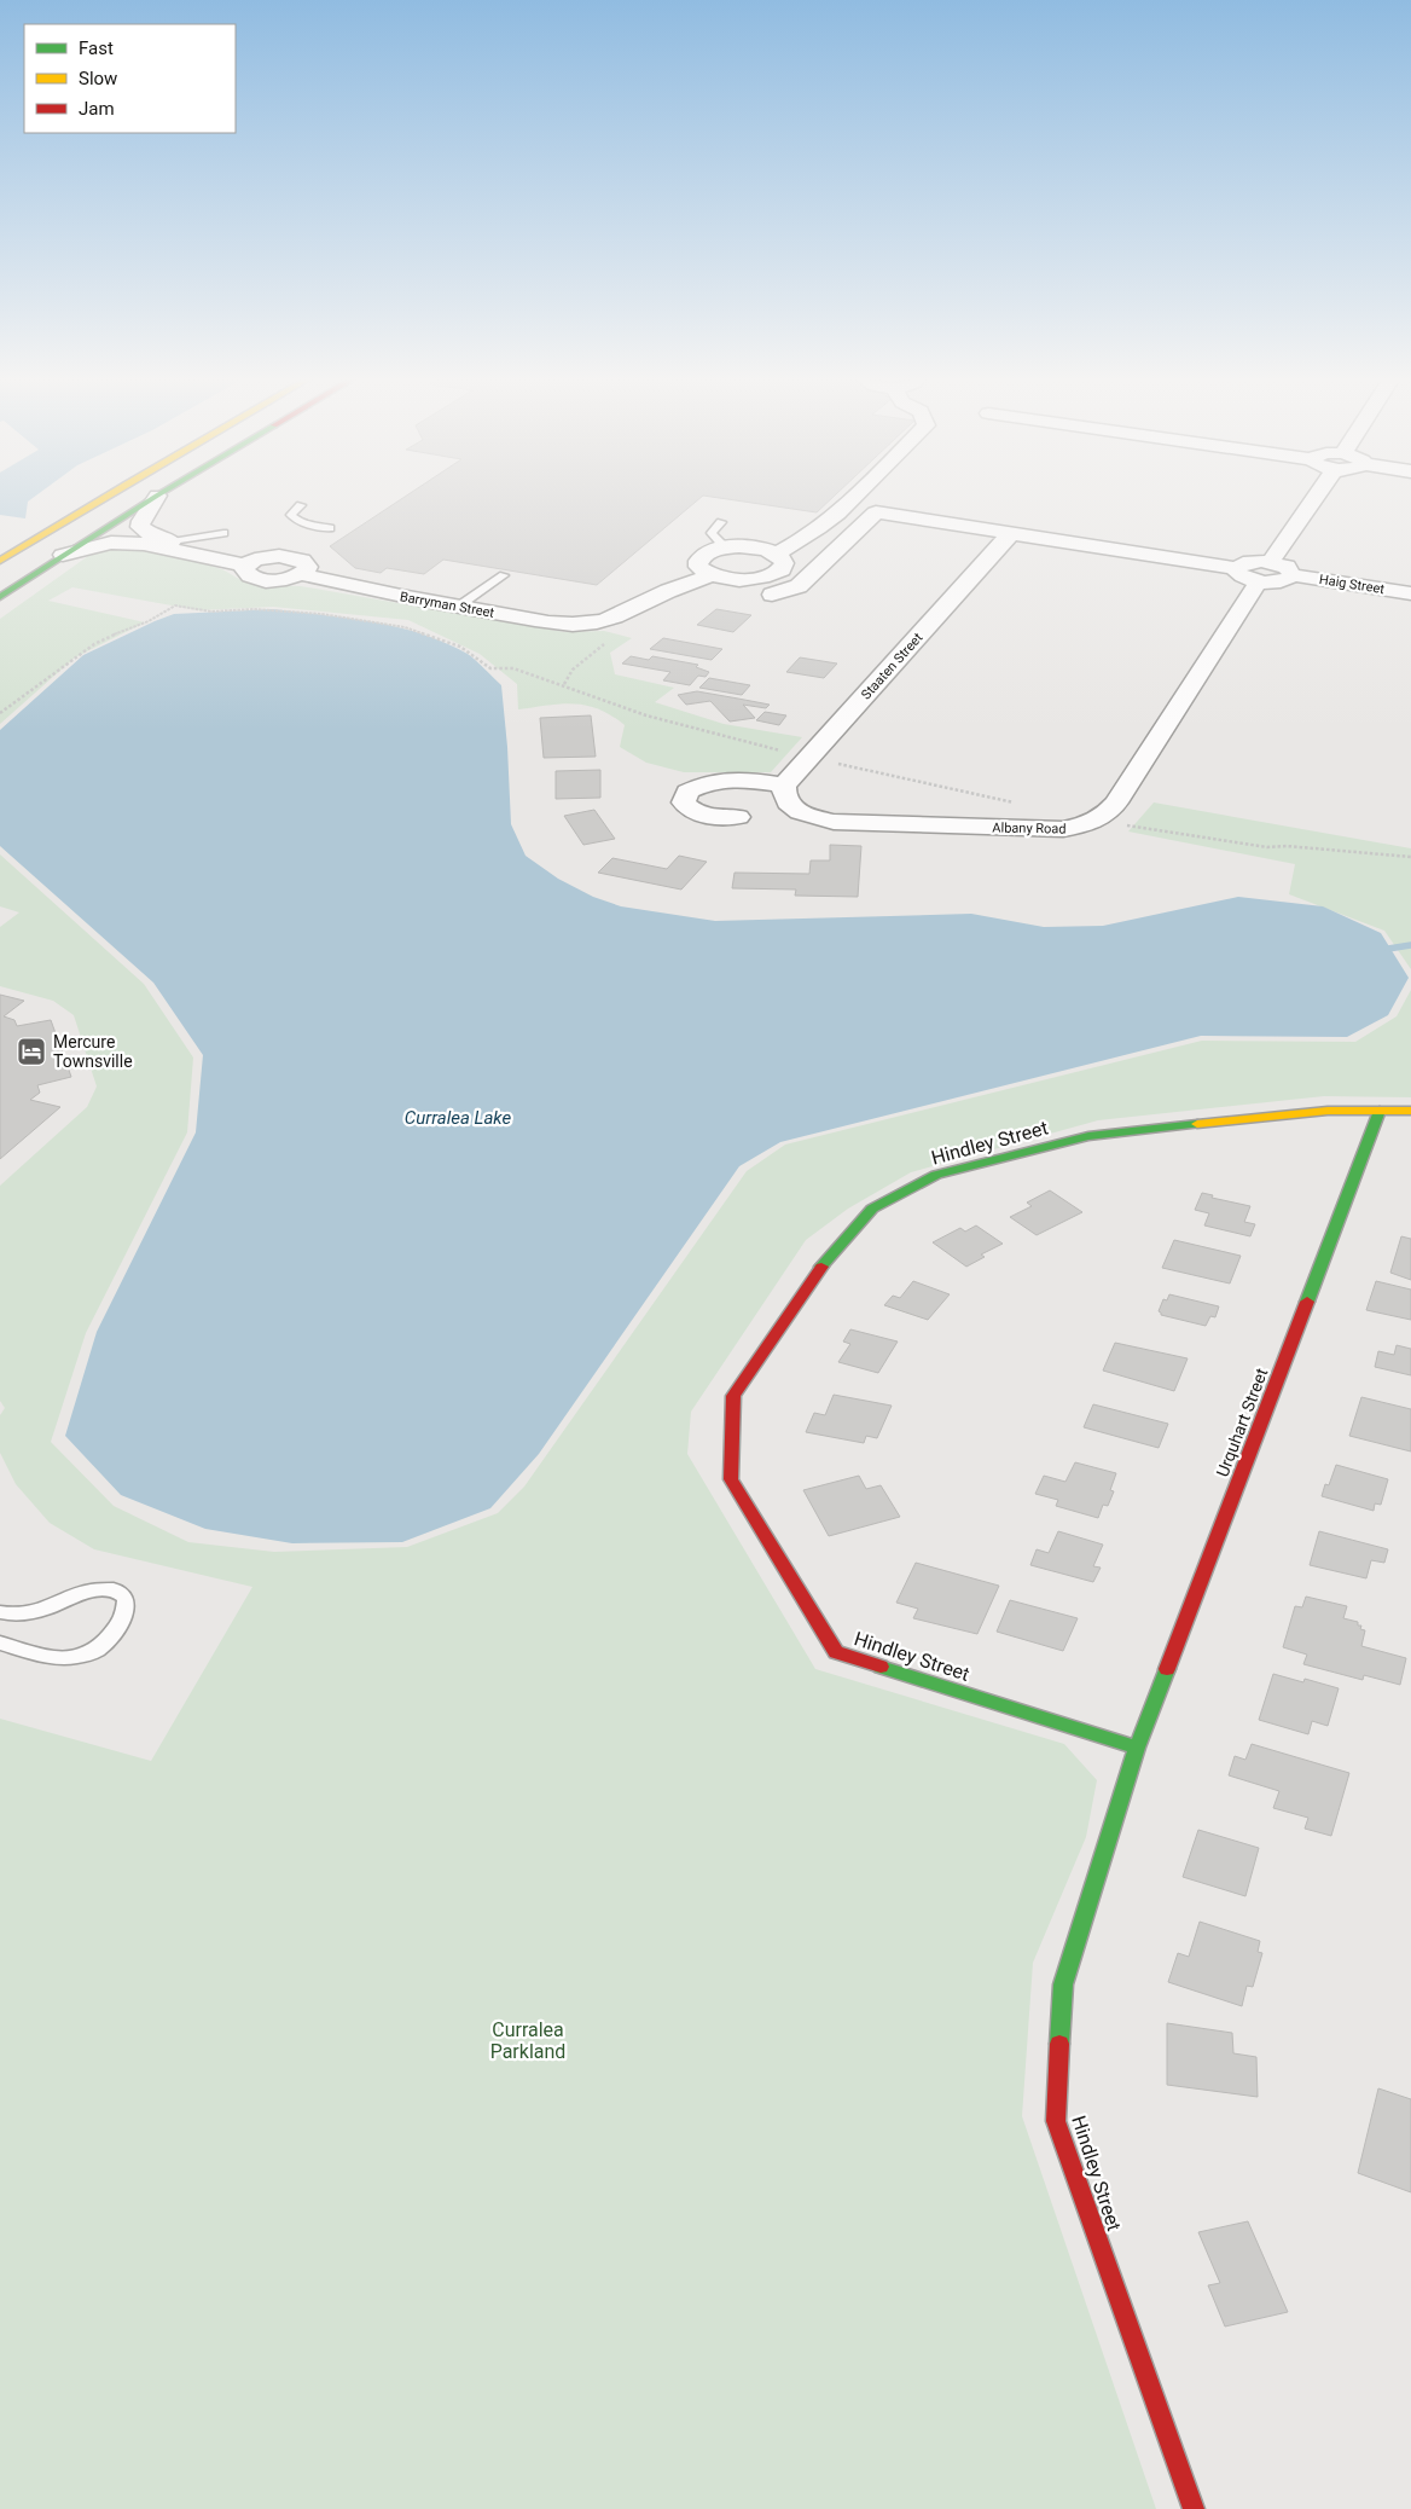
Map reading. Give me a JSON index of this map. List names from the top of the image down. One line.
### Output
{"streets":{"street":["Haig Street","Barryman Street","Staaten Street","Albany Road","Hindley Street","Urquhart Street"]},"crossings":[["Staaten Street","Albany Road"],["Hindley Street","Urquhart Street"]],"water":["Curralea Lake"],"parks":["Curralea Parkland"],"places":{"hotel":["Mercure Townsville"]},"legend":["Fast","Slow","Jam"]}
